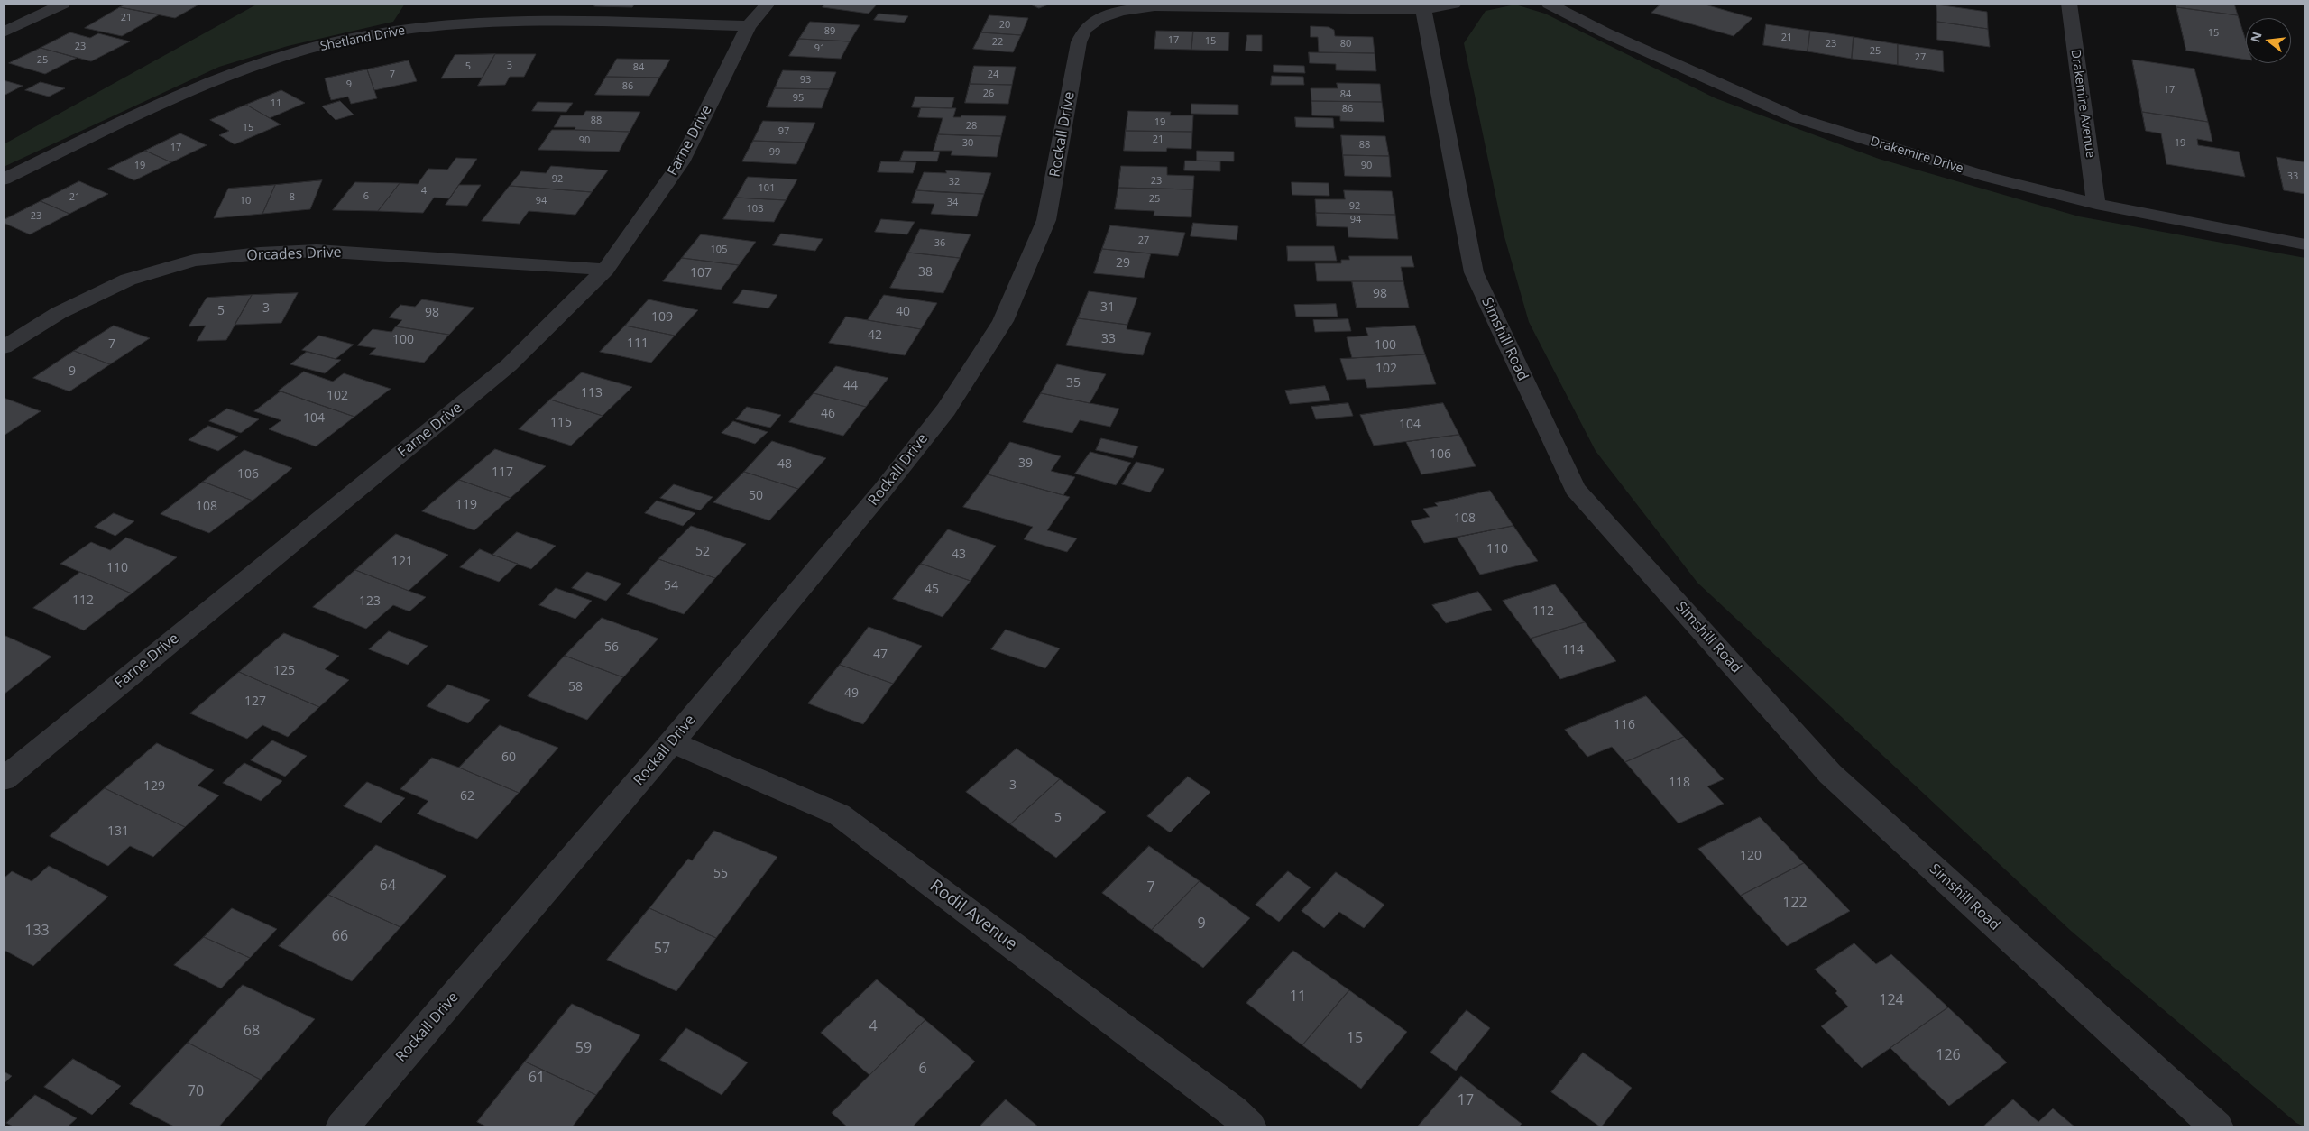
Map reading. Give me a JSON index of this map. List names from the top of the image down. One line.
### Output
{"streets":{"street":["Shetland Drive","Drakemire Avenue","Rockall Drive","Farne Drive","Drakemire Drive","Orcades Drive","Simshill Road","Rodil Avenue"]},"crossings":[["Shetland Drive","Farne Drive"],["Drakemire Avenue","Drakemire Drive"],["Rockall Drive","Simshill Road"],["Rockall Drive","Rodil Avenue"],["Farne Drive","Orcades Drive"]],"house_numbers":["21","20","89","15","21","17","15","22","80","23","23","91","25","27","25","3","5","84","7","24","93","9","86","17","26","84","95","11","86","88","19","28","15","97","21","90","30","19","88","17","99","19","90","33","92","23","32","101","4","6","21","8","25","10","94","34","92","103","23","94","27","36","105","29","38","107","98","31","3","5","40","98","109","42","33","100","111","7","100","102","9","35","44","113","102","46","104","115","104","106","39","48","117","106","50","119","108","108","110","52","43","121","110","54","45","112","123","112","56","114","47","125","58","49","127","116","60","118","3","129","62","5","131","120","55","64","7","122","9","133","66","57","11","124","4","68","15","59","126","6","61","70","17"],"north":"left"}
